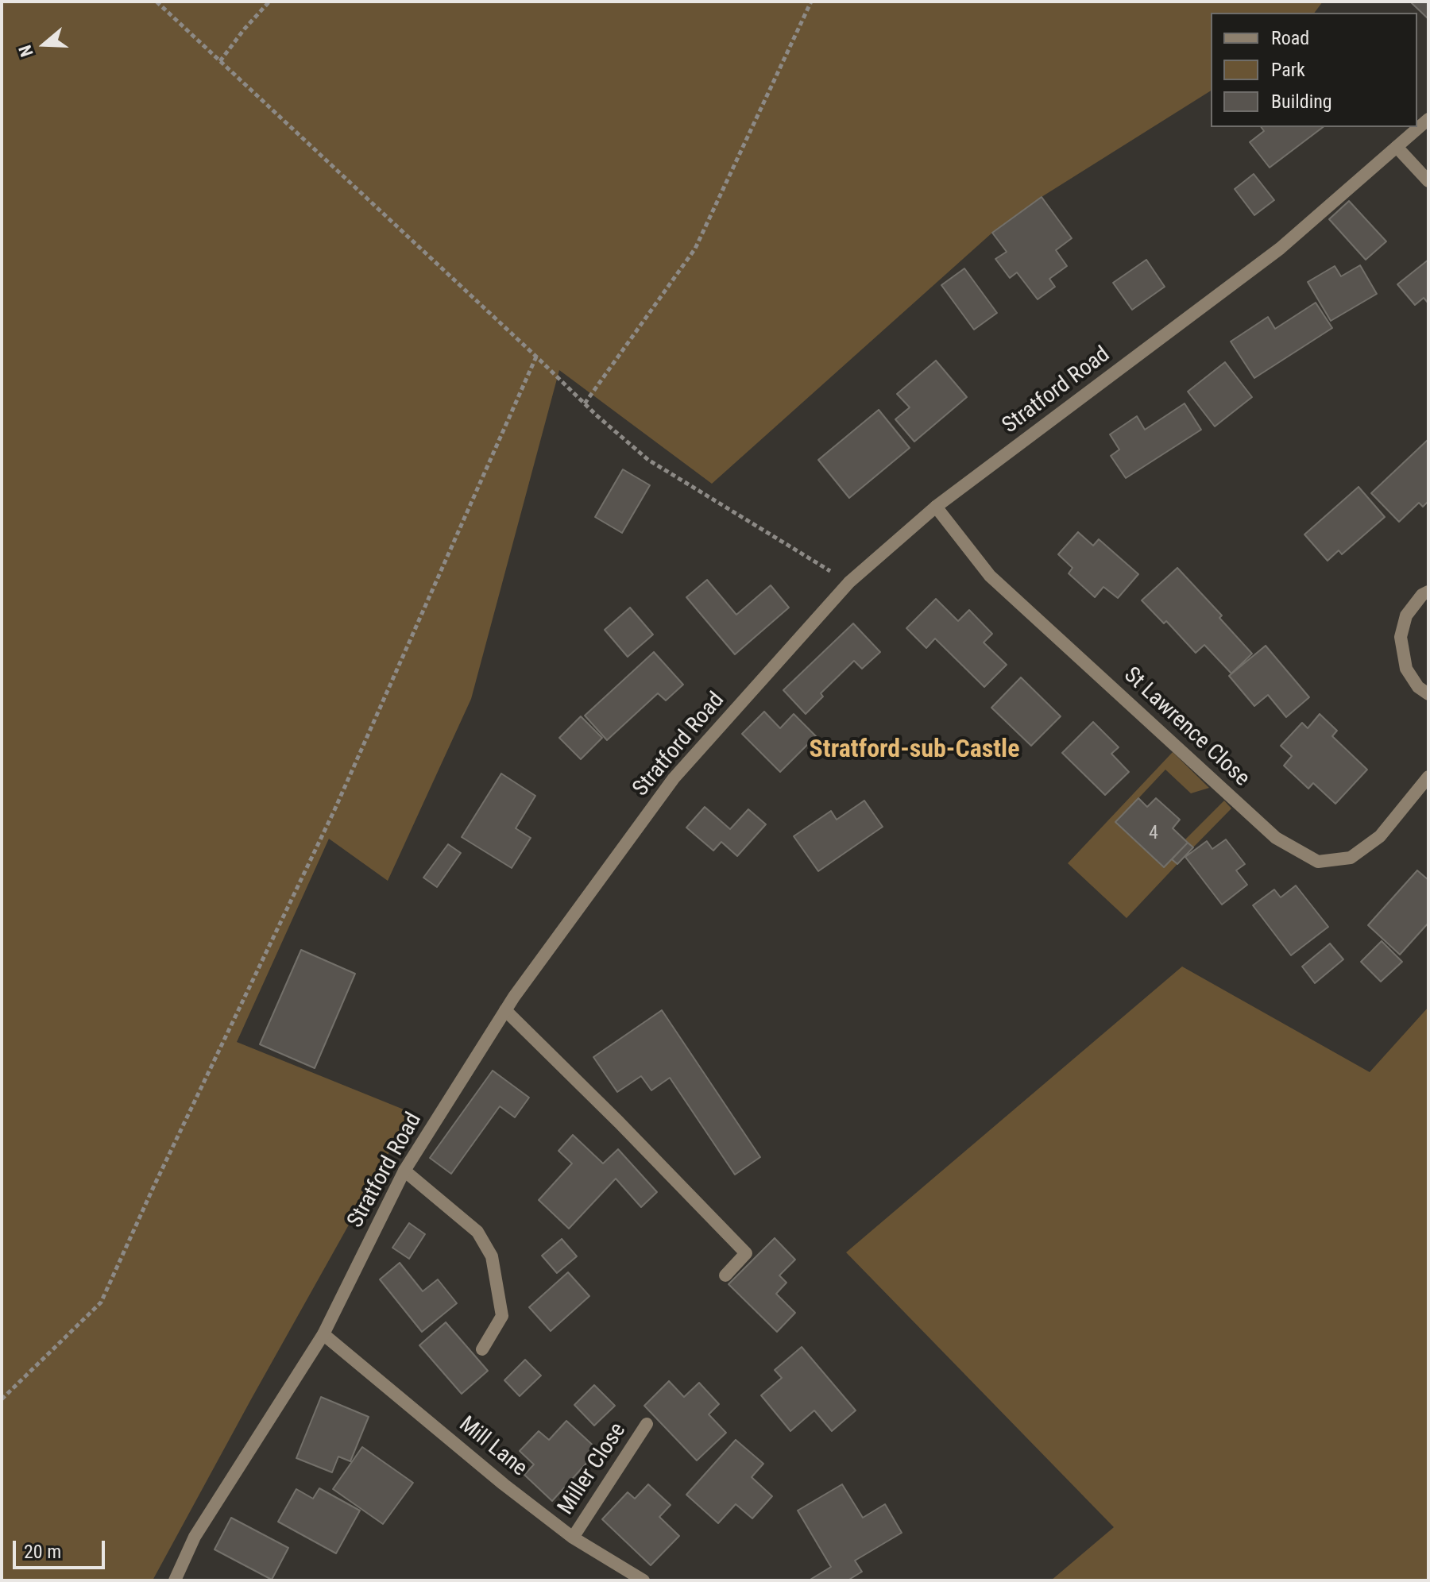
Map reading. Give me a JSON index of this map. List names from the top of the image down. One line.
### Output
{"streets":{"street":["Stratford Road","St Lawrence Close","Mill Lane","Miller Close"]},"crossings":[["Stratford Road","St Lawrence Close"],["Stratford Road","Mill Lane"],["Mill Lane","Miller Close"]],"districts":["Stratford-sub-Castle"],"house_numbers":["4"],"legend":["Road","Park","Building"],"scale_bar":"20 m","north":"left"}
